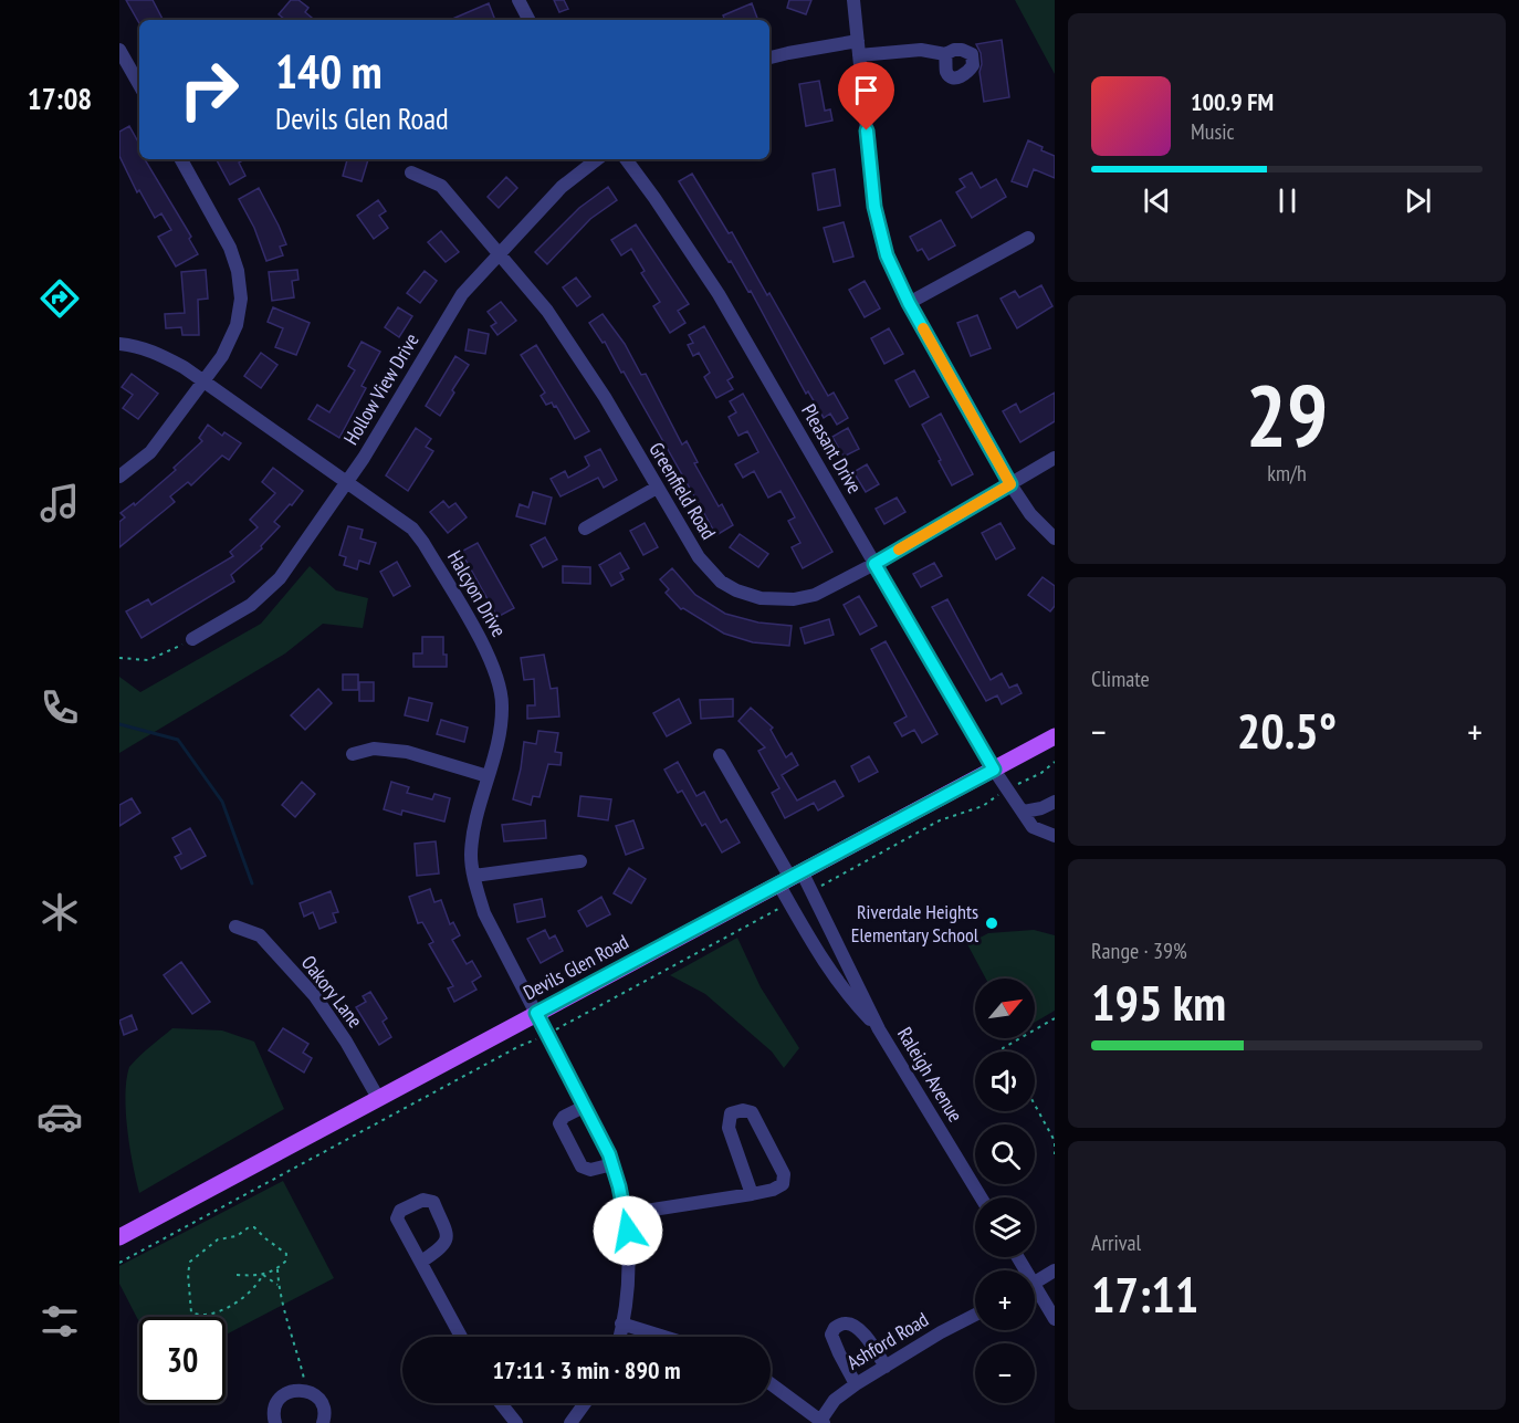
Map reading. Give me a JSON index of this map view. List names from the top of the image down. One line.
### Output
{"streets":{"main road":["Devils Glen Road"],"street":["Hollow View Drive","Pleasant Drive","Greenfield Road","Halcyon Drive","Oakory Lane","Raleigh Avenue","Ashford Road"]},"crossings":[["Hollow View Drive","Greenfield Road"],["Hollow View Drive","Halcyon Drive"],["Pleasant Drive","Greenfield Road"],["Pleasant Drive","Devils Glen Road"],["Halcyon Drive","Devils Glen Road"],["Devils Glen Road","Oakory Lane"],["Devils Glen Road","Raleigh Avenue"]],"places":["Riverdale Heights Elementary School"],"north":"top right","page":{"tabs":"17:08","turn":["140 m","Devils Glen Road"],"song":["100.9 FM","Music"],"tile":[["29","km/h"],"Climate",["Range · 39%","195 km"],["Arrival","17:11"]],"heat":["−","20.5°","+"],"map_buttons":["+","−"],"limit":"30","trip":"17:11 · 3 min · 890 m"}}
